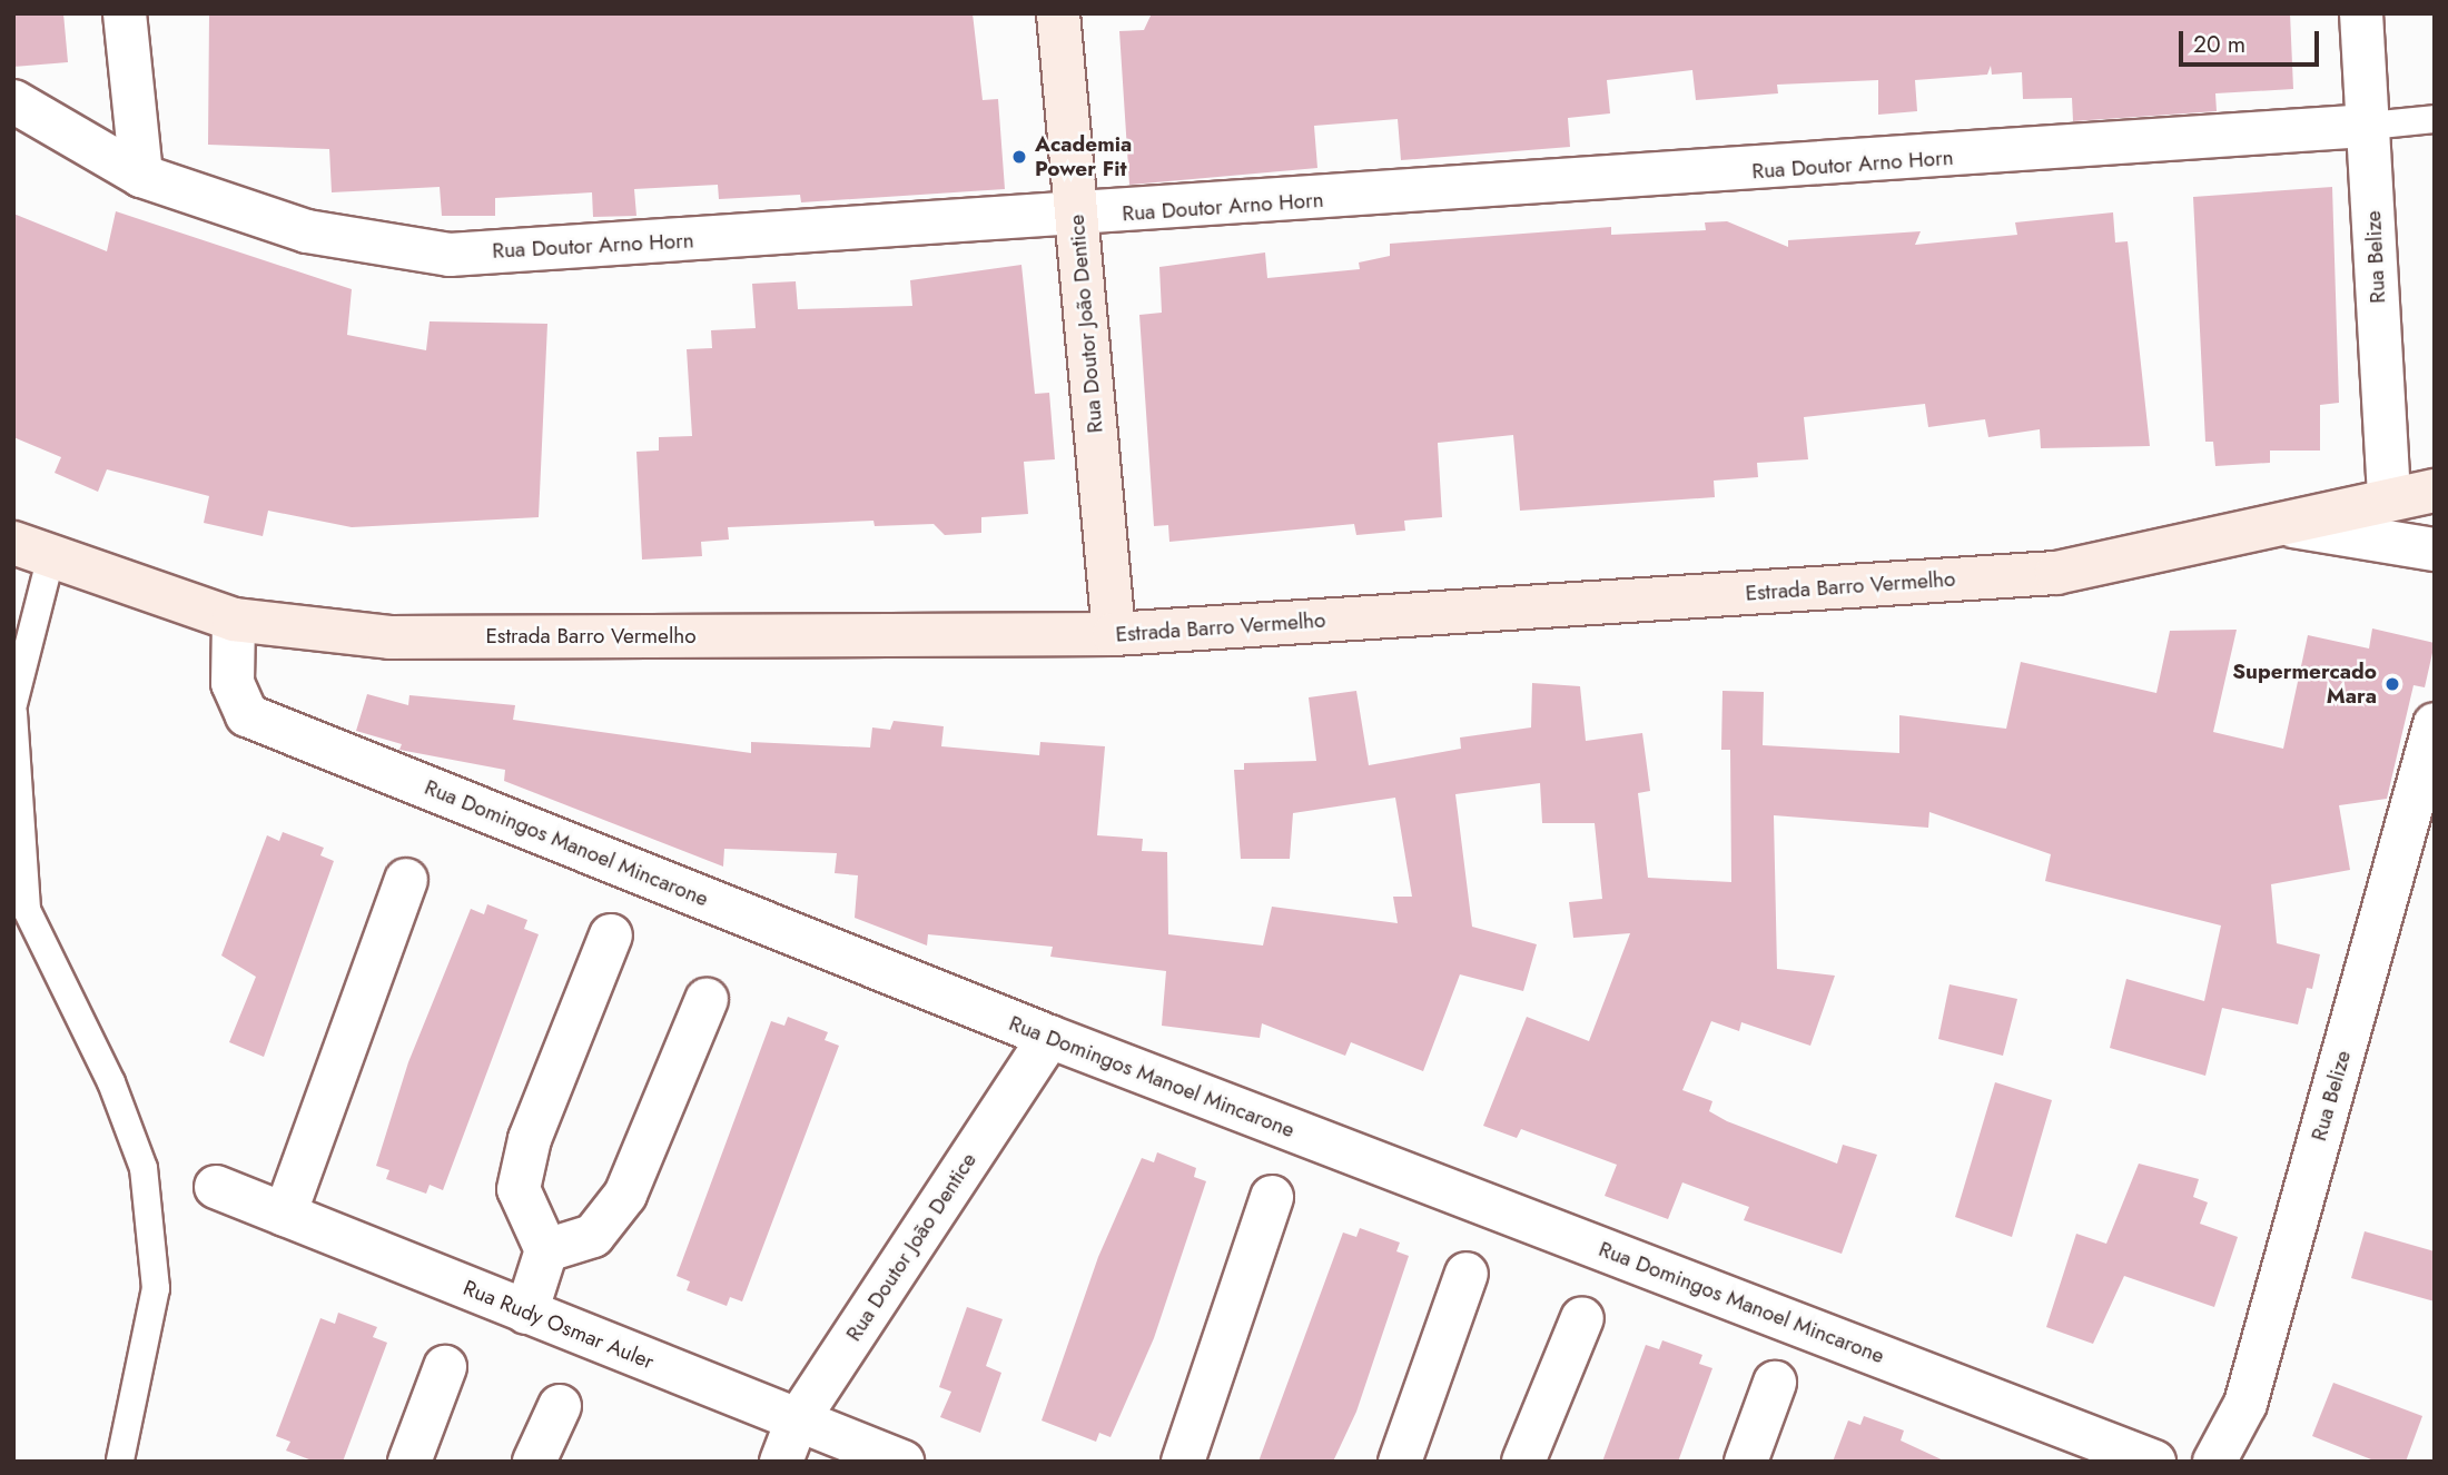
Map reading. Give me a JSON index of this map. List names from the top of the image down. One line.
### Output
{"streets":{"street":["Rua Doutor Arno Horn","Rua Belize","Rua Doutor João Dentice","Estrada Barro Vermelho","Rua Domingos Manoel Mincarone","Rua Rudy Osmar Auler"]},"crossings":[["Rua Doutor Arno Horn","Rua Belize"],["Rua Doutor Arno Horn","Rua Doutor João Dentice"],["Rua Doutor João Dentice","Estrada Barro Vermelho"],["Rua Doutor João Dentice","Rua Domingos Manoel Mincarone"],["Rua Doutor João Dentice","Rua Rudy Osmar Auler"],["Estrada Barro Vermelho","Rua Domingos Manoel Mincarone"]],"places":["Academia Power Fit","Supermercado Mara"],"scale_bar":"20 m"}
